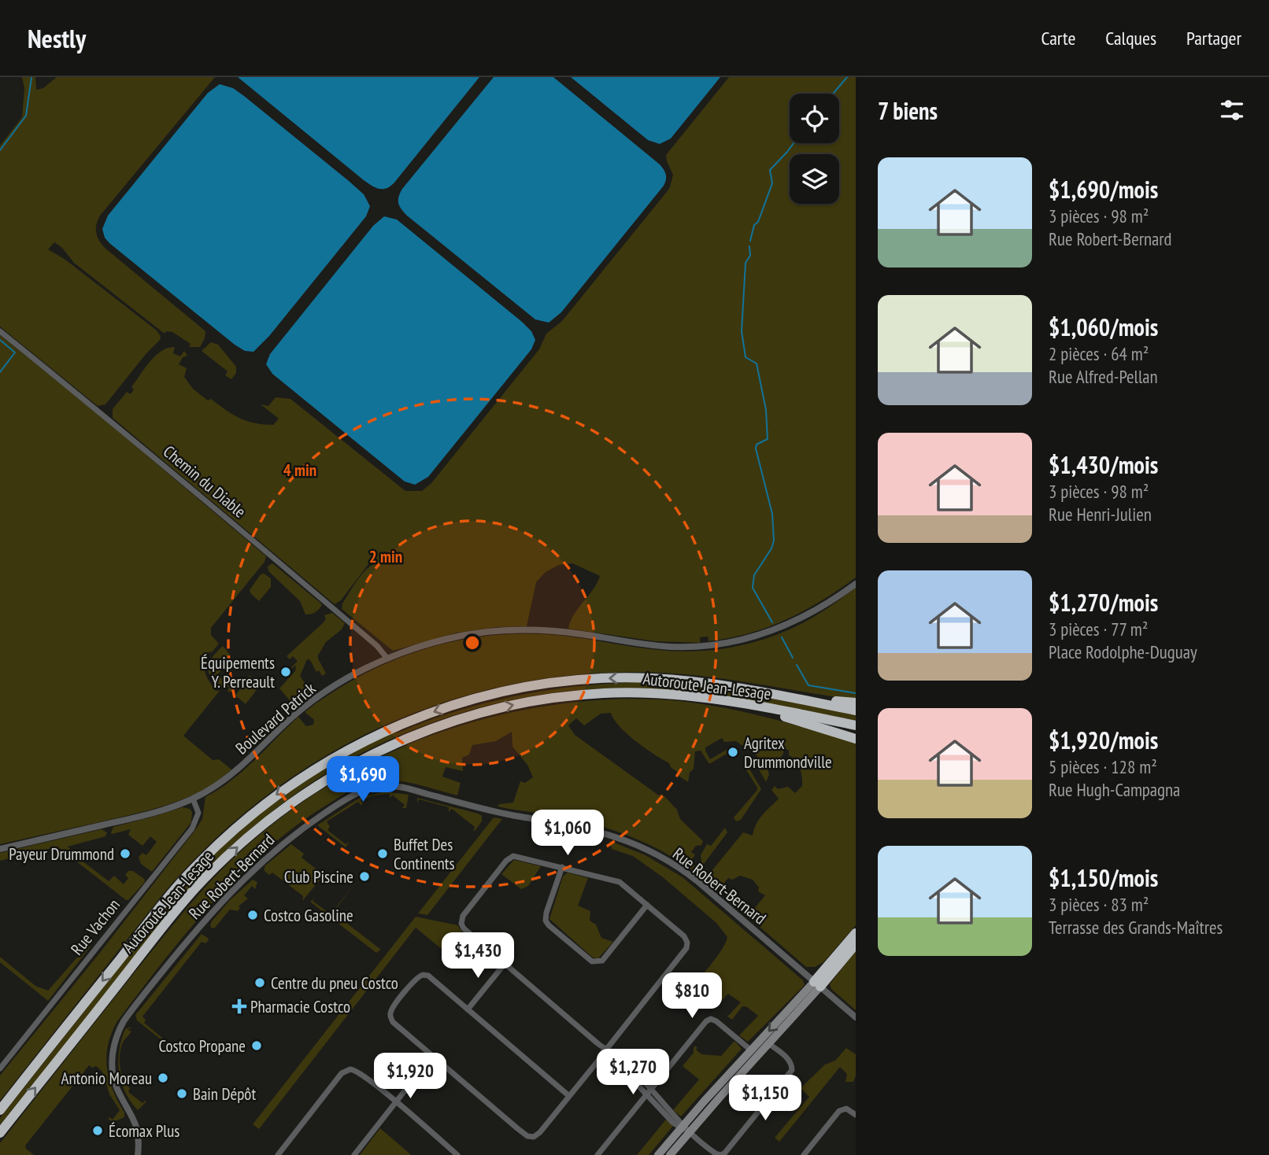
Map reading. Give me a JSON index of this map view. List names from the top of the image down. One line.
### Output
{"streets":{"highway":["Autoroute Jean-Lesage"],"street":["Chemin du Diable","Boulevard Patrick","Rue Robert-Bernard","Rue Vachon"]},"crossings":[["Chemin du Diable","Boulevard Patrick"],["Boulevard Patrick","Rue Vachon"]],"places":{"other":["Équipements Y. Perreault","Agritex Drummondville","Payeur Drummond","Buffet Des Continents","Club Piscine","Costco Gasoline","Centre du pneu Costco","Costco Propane","Antonio Moreau","Bain Dépôt","Écomax Plus"],"health":["Pharmacie Costco"]},"page":{"header":"Nestly","nav":["Carte","Calques","Partager"],"heading":"7 biens","list":[{"name":"$1,690/mois","note":"3 pièces · 98 m² · Rue Robert-Bernard"},{"name":"$1,060/mois","note":"2 pièces · 64 m² · Rue Alfred-Pellan"},{"name":"$1,430/mois","note":"3 pièces · 98 m² · Rue Henri-Julien"},{"name":"$1,270/mois","note":"3 pièces · 77 m² · Place Rodolphe-Duguay"},{"name":"$1,920/mois","note":"5 pièces · 128 m² · Rue Hugh-Campagna"},{"name":"$1,150/mois","note":"3 pièces · 83 m² · Terrasse des Grands-Maîtres"}],"price":["$1,690","$1,060","$1,430","$810","$1,270","$1,920","$1,150"]},"rings":["4 min","2 min"]}
